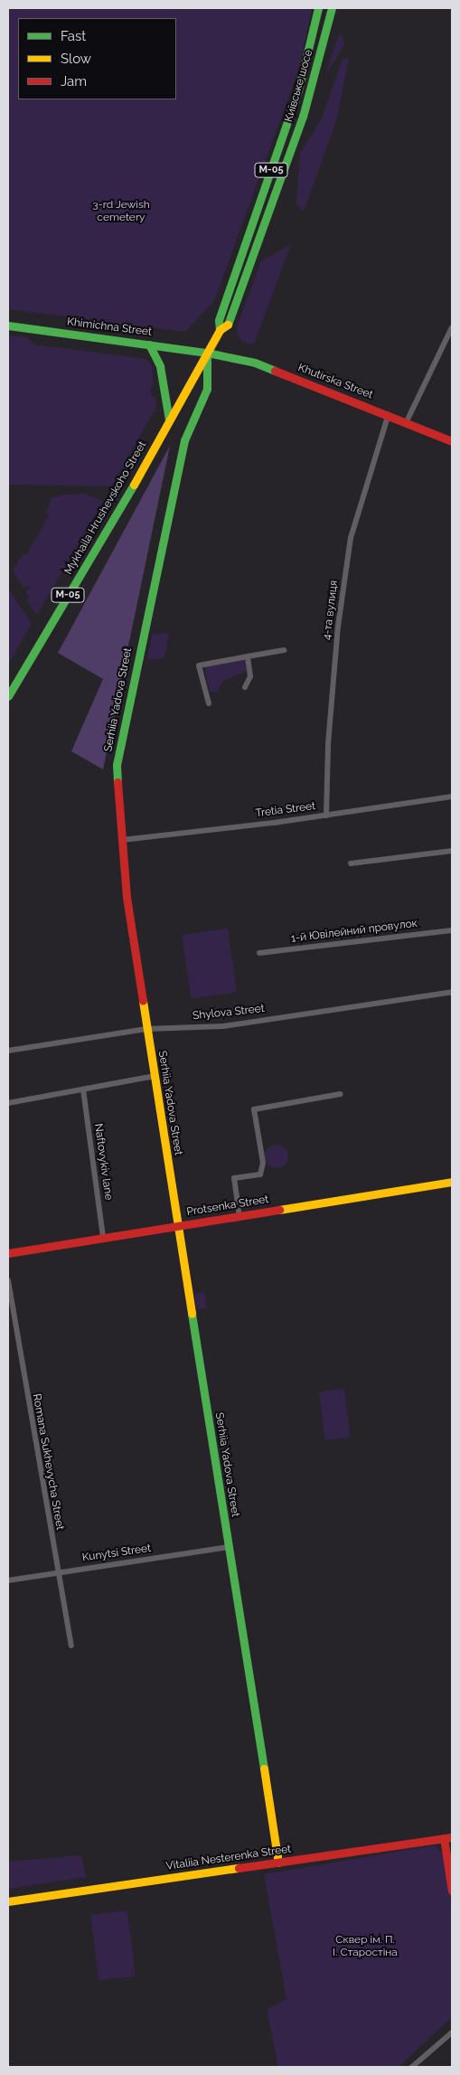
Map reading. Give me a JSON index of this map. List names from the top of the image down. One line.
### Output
{"streets":{"main road":["Київське шосе","М-05","Khimichna Street","Khutirska Street","Mykhaila Hrushevskoho Street","Serhiia Yadova Street","Protsenka Street","Vitaliia Nesterenka Street"],"street":["4-та вулиця","Tretia Street","1-й Ювілейний провулок","Shylova Street","Naftovykiv lane","Romana Sukhevycha Street","Kunytsi Street"]},"crossings":[["Київське шосе","М-05"],["Київське шосе","Mykhaila Hrushevskoho Street"],["М-05","Mykhaila Hrushevskoho Street"],["Khimichna Street","Khutirska Street"],["Khimichna Street","Mykhaila Hrushevskoho Street"],["Khimichna Street","Serhiia Yadova Street"],["Khutirska Street","Mykhaila Hrushevskoho Street"],["Khutirska Street","4-та вулиця"],["Khutirska Street","Serhiia Yadova Street"],["Mykhaila Hrushevskoho Street","Serhiia Yadova Street"],["4-та вулиця","Tretia Street"],["Serhiia Yadova Street","Tretia Street"],["Serhiia Yadova Street","Shylova Street"],["Serhiia Yadova Street","Protsenka Street"],["Serhiia Yadova Street","Kunytsi Street"],["Serhiia Yadova Street","Vitaliia Nesterenka Street"],["Naftovykiv lane","Protsenka Street"],["Romana Sukhevycha Street","Kunytsi Street"]],"parks":["3-rd Jewish cemetery","Сквер ім. П. І. Старостіна"],"legend":["Fast","Slow","Jam"]}
